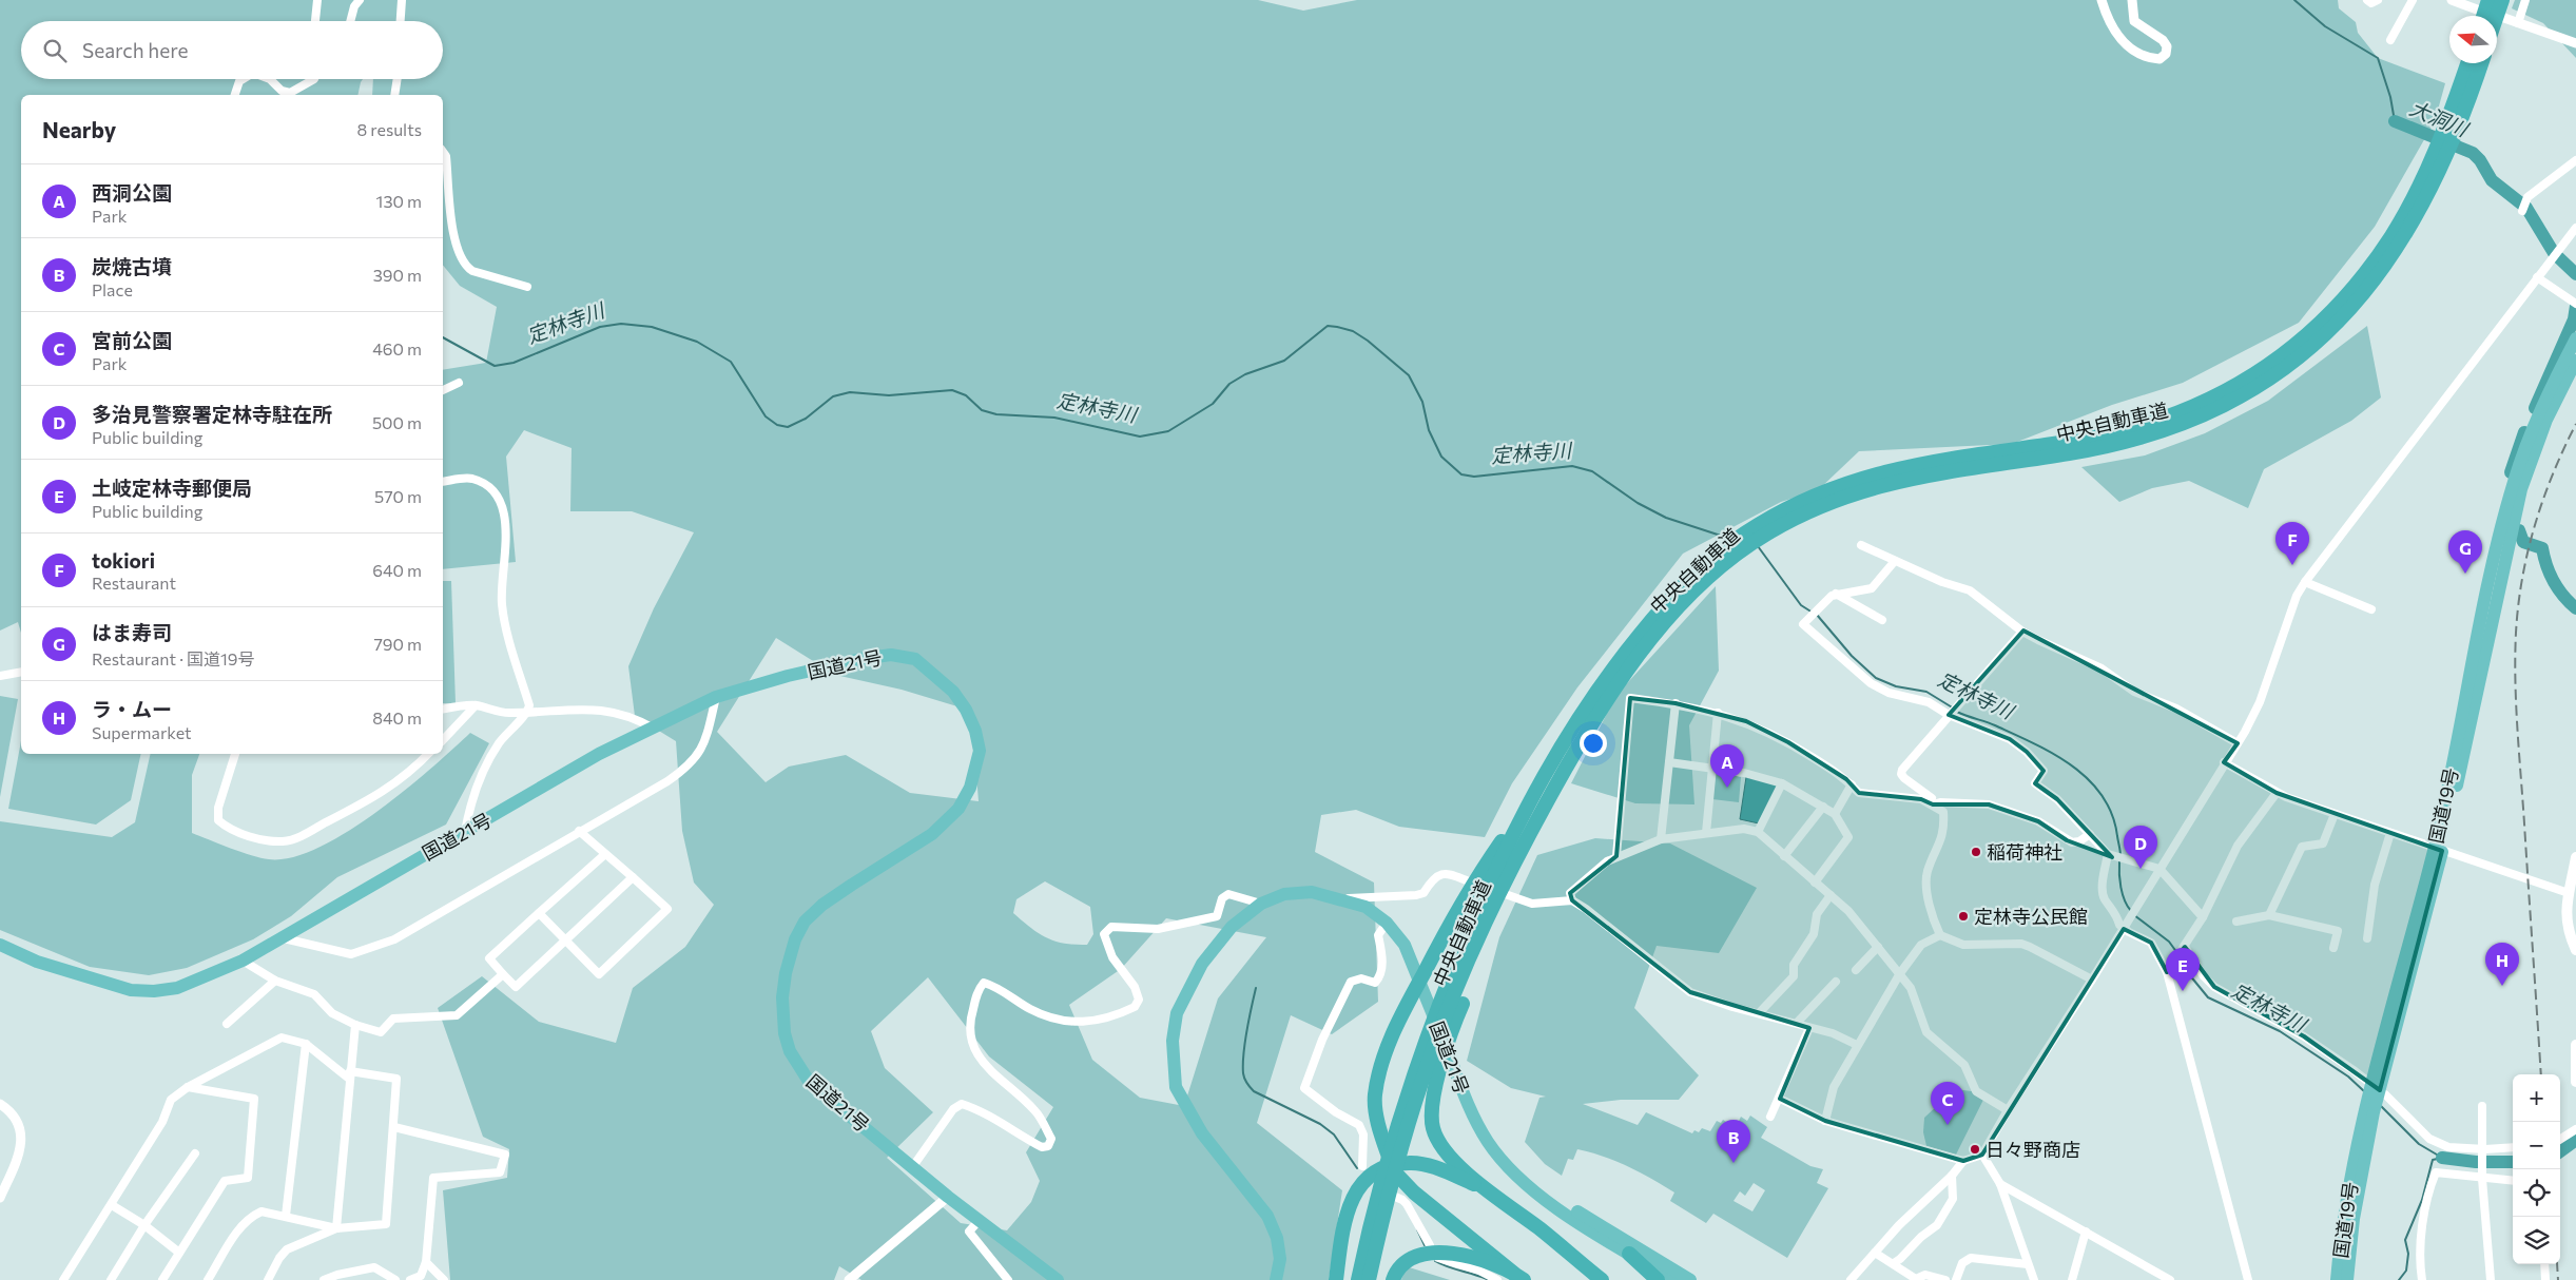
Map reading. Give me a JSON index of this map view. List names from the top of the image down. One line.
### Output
{"streets":{"highway":["中央自動車道","国道21号","国道19号"]},"water":["大洞川","定林寺川"],"places":["稲荷神社","定林寺公民館","日々野商店"],"north":"left","page":{"search":"Search here","heading":["Nearby","8 results"],"list":[{"mark":"A","name":"西洞公園","note":"Park","value":"130 m"},{"mark":"B","name":"炭焼古墳","note":"Place","value":"390 m"},{"mark":"C","name":"宮前公園","note":"Park","value":"460 m"},{"mark":"D","name":"多治見警察署定林寺駐在所","note":"Public building","value":"500 m"},{"mark":"E","name":"土岐定林寺郵便局","note":"Public building","value":"570 m"},{"mark":"F","name":"tokiori","note":"Restaurant","value":"640 m"},{"mark":"G","name":"はま寿司","note":"Restaurant · 国道19号","value":"790 m"},{"mark":"H","name":"ラ・ムー","note":"Supermarket","value":"840 m"}],"pins":["F","G","A","D","H","E","C","B"],"map_buttons":["+","−"]}}
